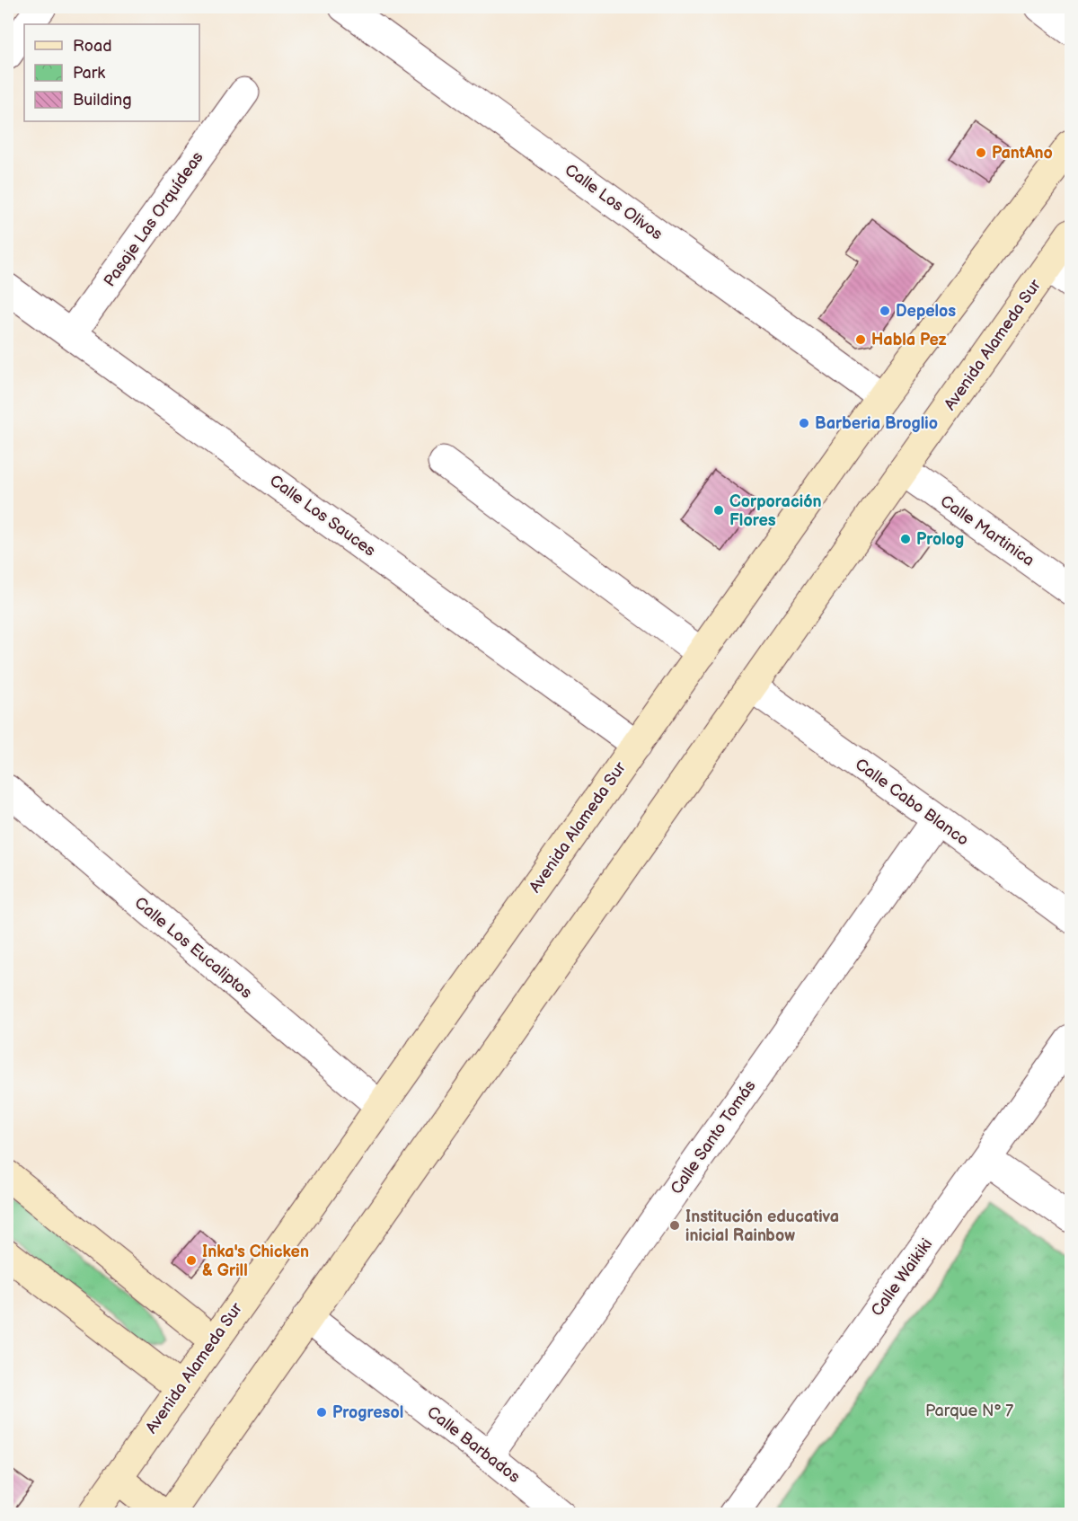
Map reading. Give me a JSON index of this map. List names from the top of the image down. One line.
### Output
{"streets":{"main road":["Avenida Alameda Sur"],"street":["Calle Los Olivos","Pasaje Las Orquídeas","Calle Los Sauces","Calle Martinica","Calle Cabo Blanco","Calle Los Eucaliptos","Calle Santo Tomás","Calle Waikiki","Calle Barbados"]},"crossings":[["Calle Los Olivos","Avenida Alameda Sur"],["Pasaje Las Orquídeas","Calle Los Sauces"],["Avenida Alameda Sur","Calle Los Sauces"],["Avenida Alameda Sur","Calle Martinica"],["Avenida Alameda Sur","Calle Cabo Blanco"],["Avenida Alameda Sur","Calle Los Eucaliptos"],["Avenida Alameda Sur","Calle Barbados"],["Calle Cabo Blanco","Calle Santo Tomás"],["Calle Santo Tomás","Calle Barbados"]],"parks":["Parque N° 7"],"places":["PantAno","Depelos","Habla Pez","Barberia Broglio","Corporación Flores","Prolog","Institución educativa inicial Rainbow","Inka's Chicken & Grill","Progresol"],"legend":["Road","Park","Building"]}
